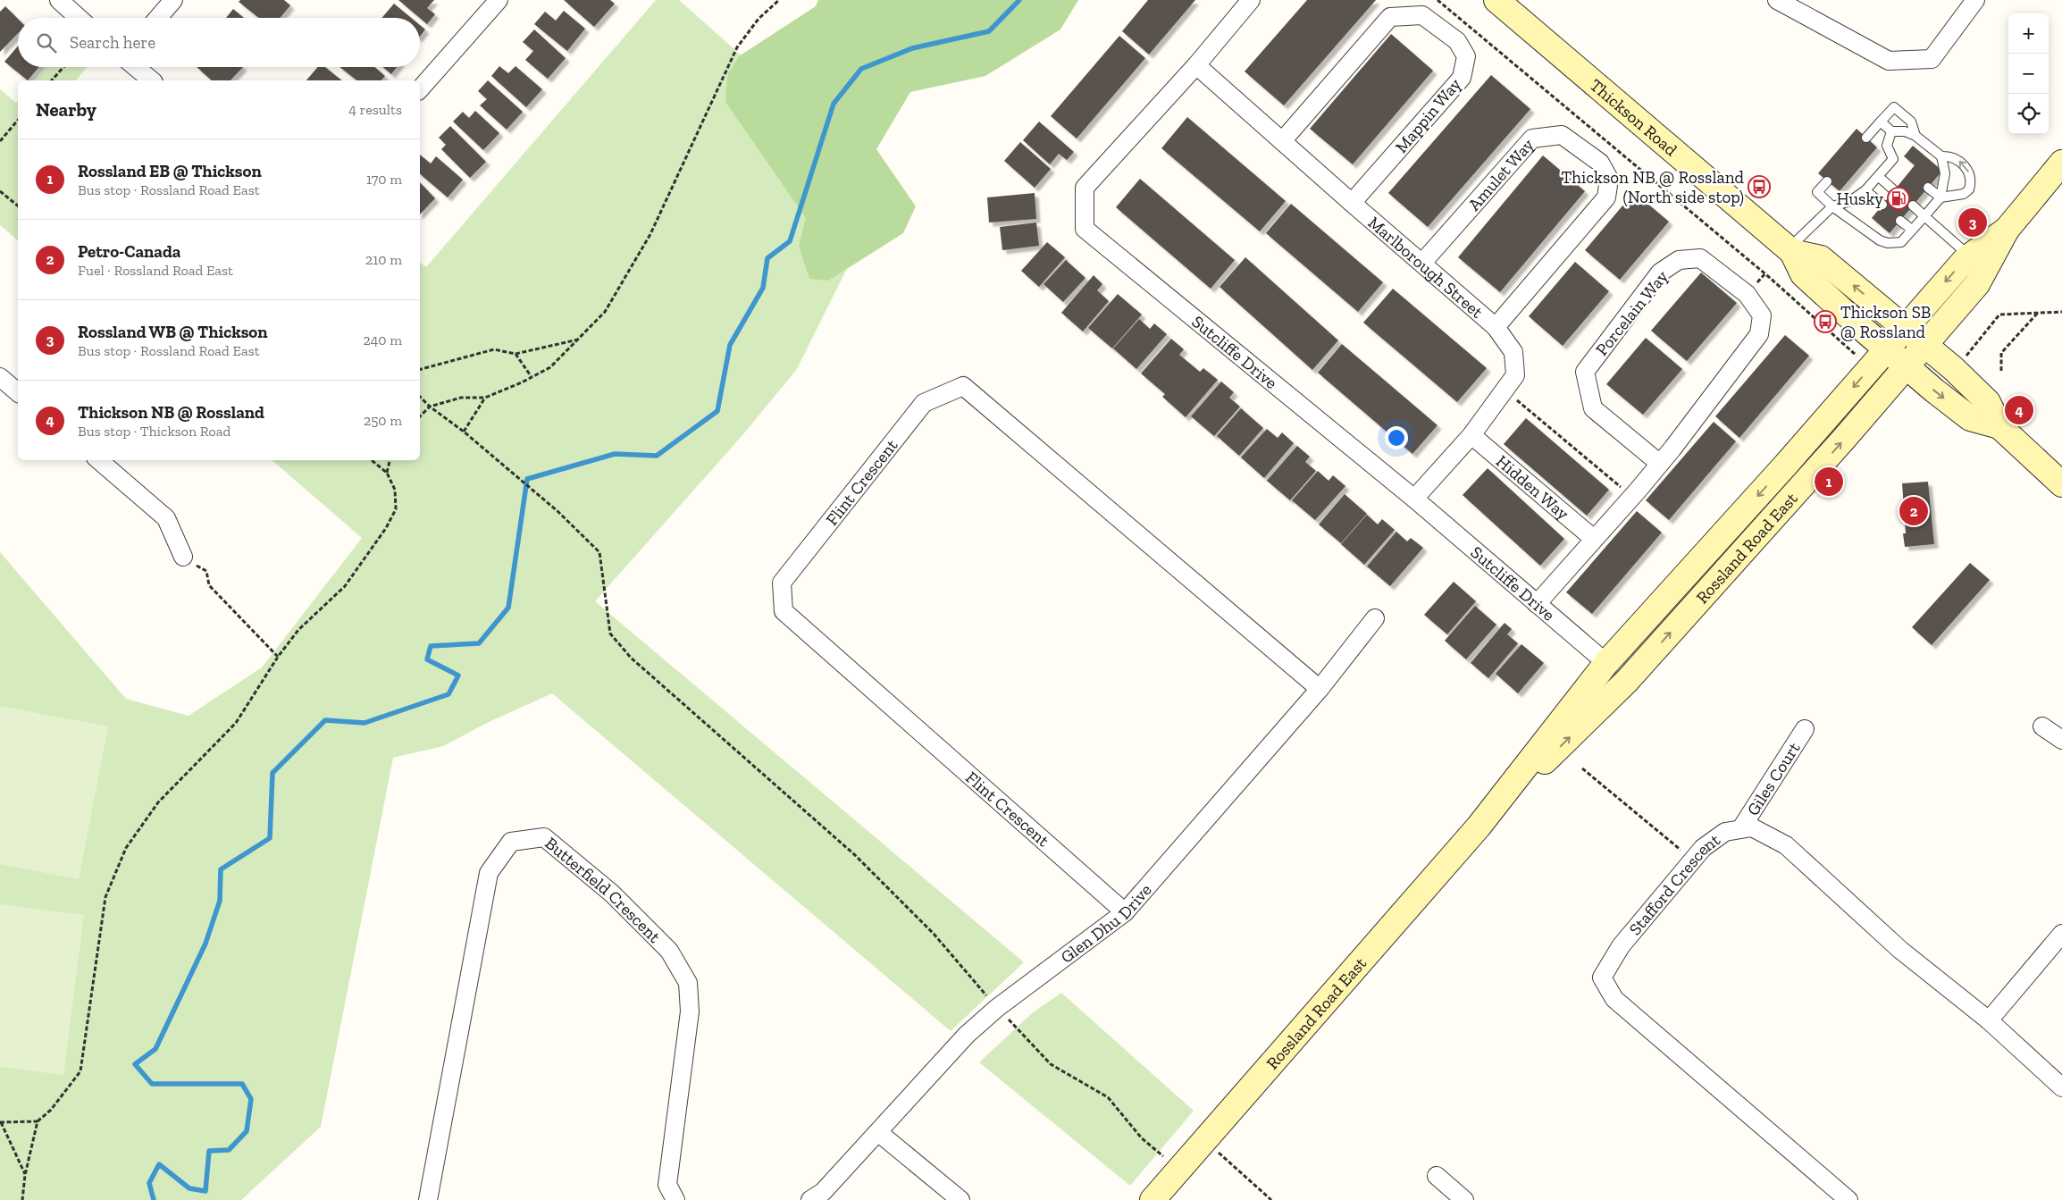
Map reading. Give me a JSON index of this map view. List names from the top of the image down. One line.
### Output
{"streets":{"main road":["Thickson Road","Rossland Road East"],"street":["Mappin Way","Amulet Way","Marlborough Street","Porcelain Way","Sutcliffe Drive","Flint Crescent","Hidden Way","Giles Court","Stafford Crescent","Butterfield Crescent","Glen Dhu Drive"]},"crossings":[["Mappin Way","Marlborough Street"],["Thickson Road","Rossland Road East"],["Amulet Way","Marlborough Street"],["Marlborough Street","Sutcliffe Drive"],["Marlborough Street","Hidden Way"],["Porcelain Way","Sutcliffe Drive"],["Porcelain Way","Hidden Way"],["Sutcliffe Drive","Rossland Road East"],["Flint Crescent","Glen Dhu Drive"],["Giles Court","Stafford Crescent"]],"places":{"bus stop":["Thickson NB @ Rossland (North side stop)","Thickson SB @ Rossland"],"fuel station":["Husky"]},"page":{"map_buttons":["+","−"],"search":"Search here","heading":["Nearby","4 results"],"list":[{"mark":"1","name":"Rossland EB @ Thickson","note":"Bus stop · Rossland Road East","value":"170 m"},{"mark":"2","name":"Petro-Canada","note":"Fuel · Rossland Road East","value":"210 m"},{"mark":"3","name":"Rossland WB @ Thickson","note":"Bus stop · Rossland Road East","value":"240 m"},{"mark":"4","name":"Thickson NB @ Rossland","note":"Bus stop · Thickson Road","value":"250 m"}],"pins":["3","4","1","2"]}}
